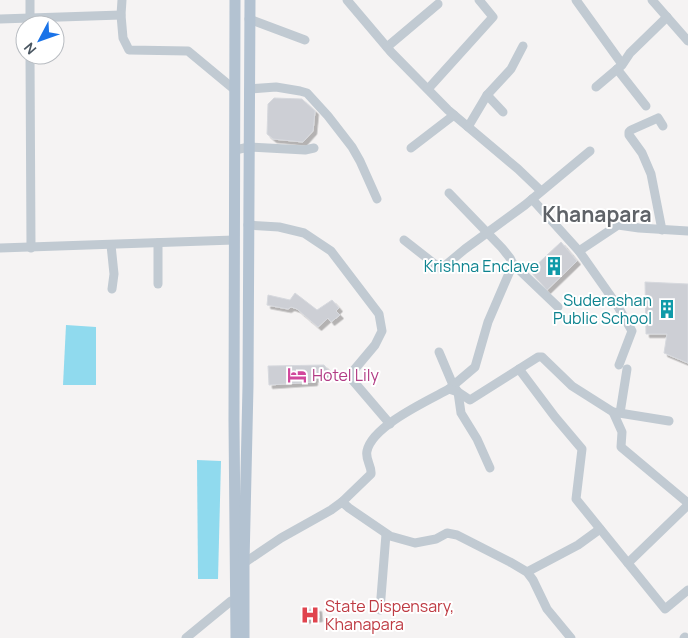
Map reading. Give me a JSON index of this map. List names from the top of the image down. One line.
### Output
{"districts":["Khanapara"],"places":{"building":["Krishna Enclave","Suderashan Public School"],"hotel":["Hotel Lily"],"hospital":["State Dispensary, Khanapara"]},"north":"bottom left"}
